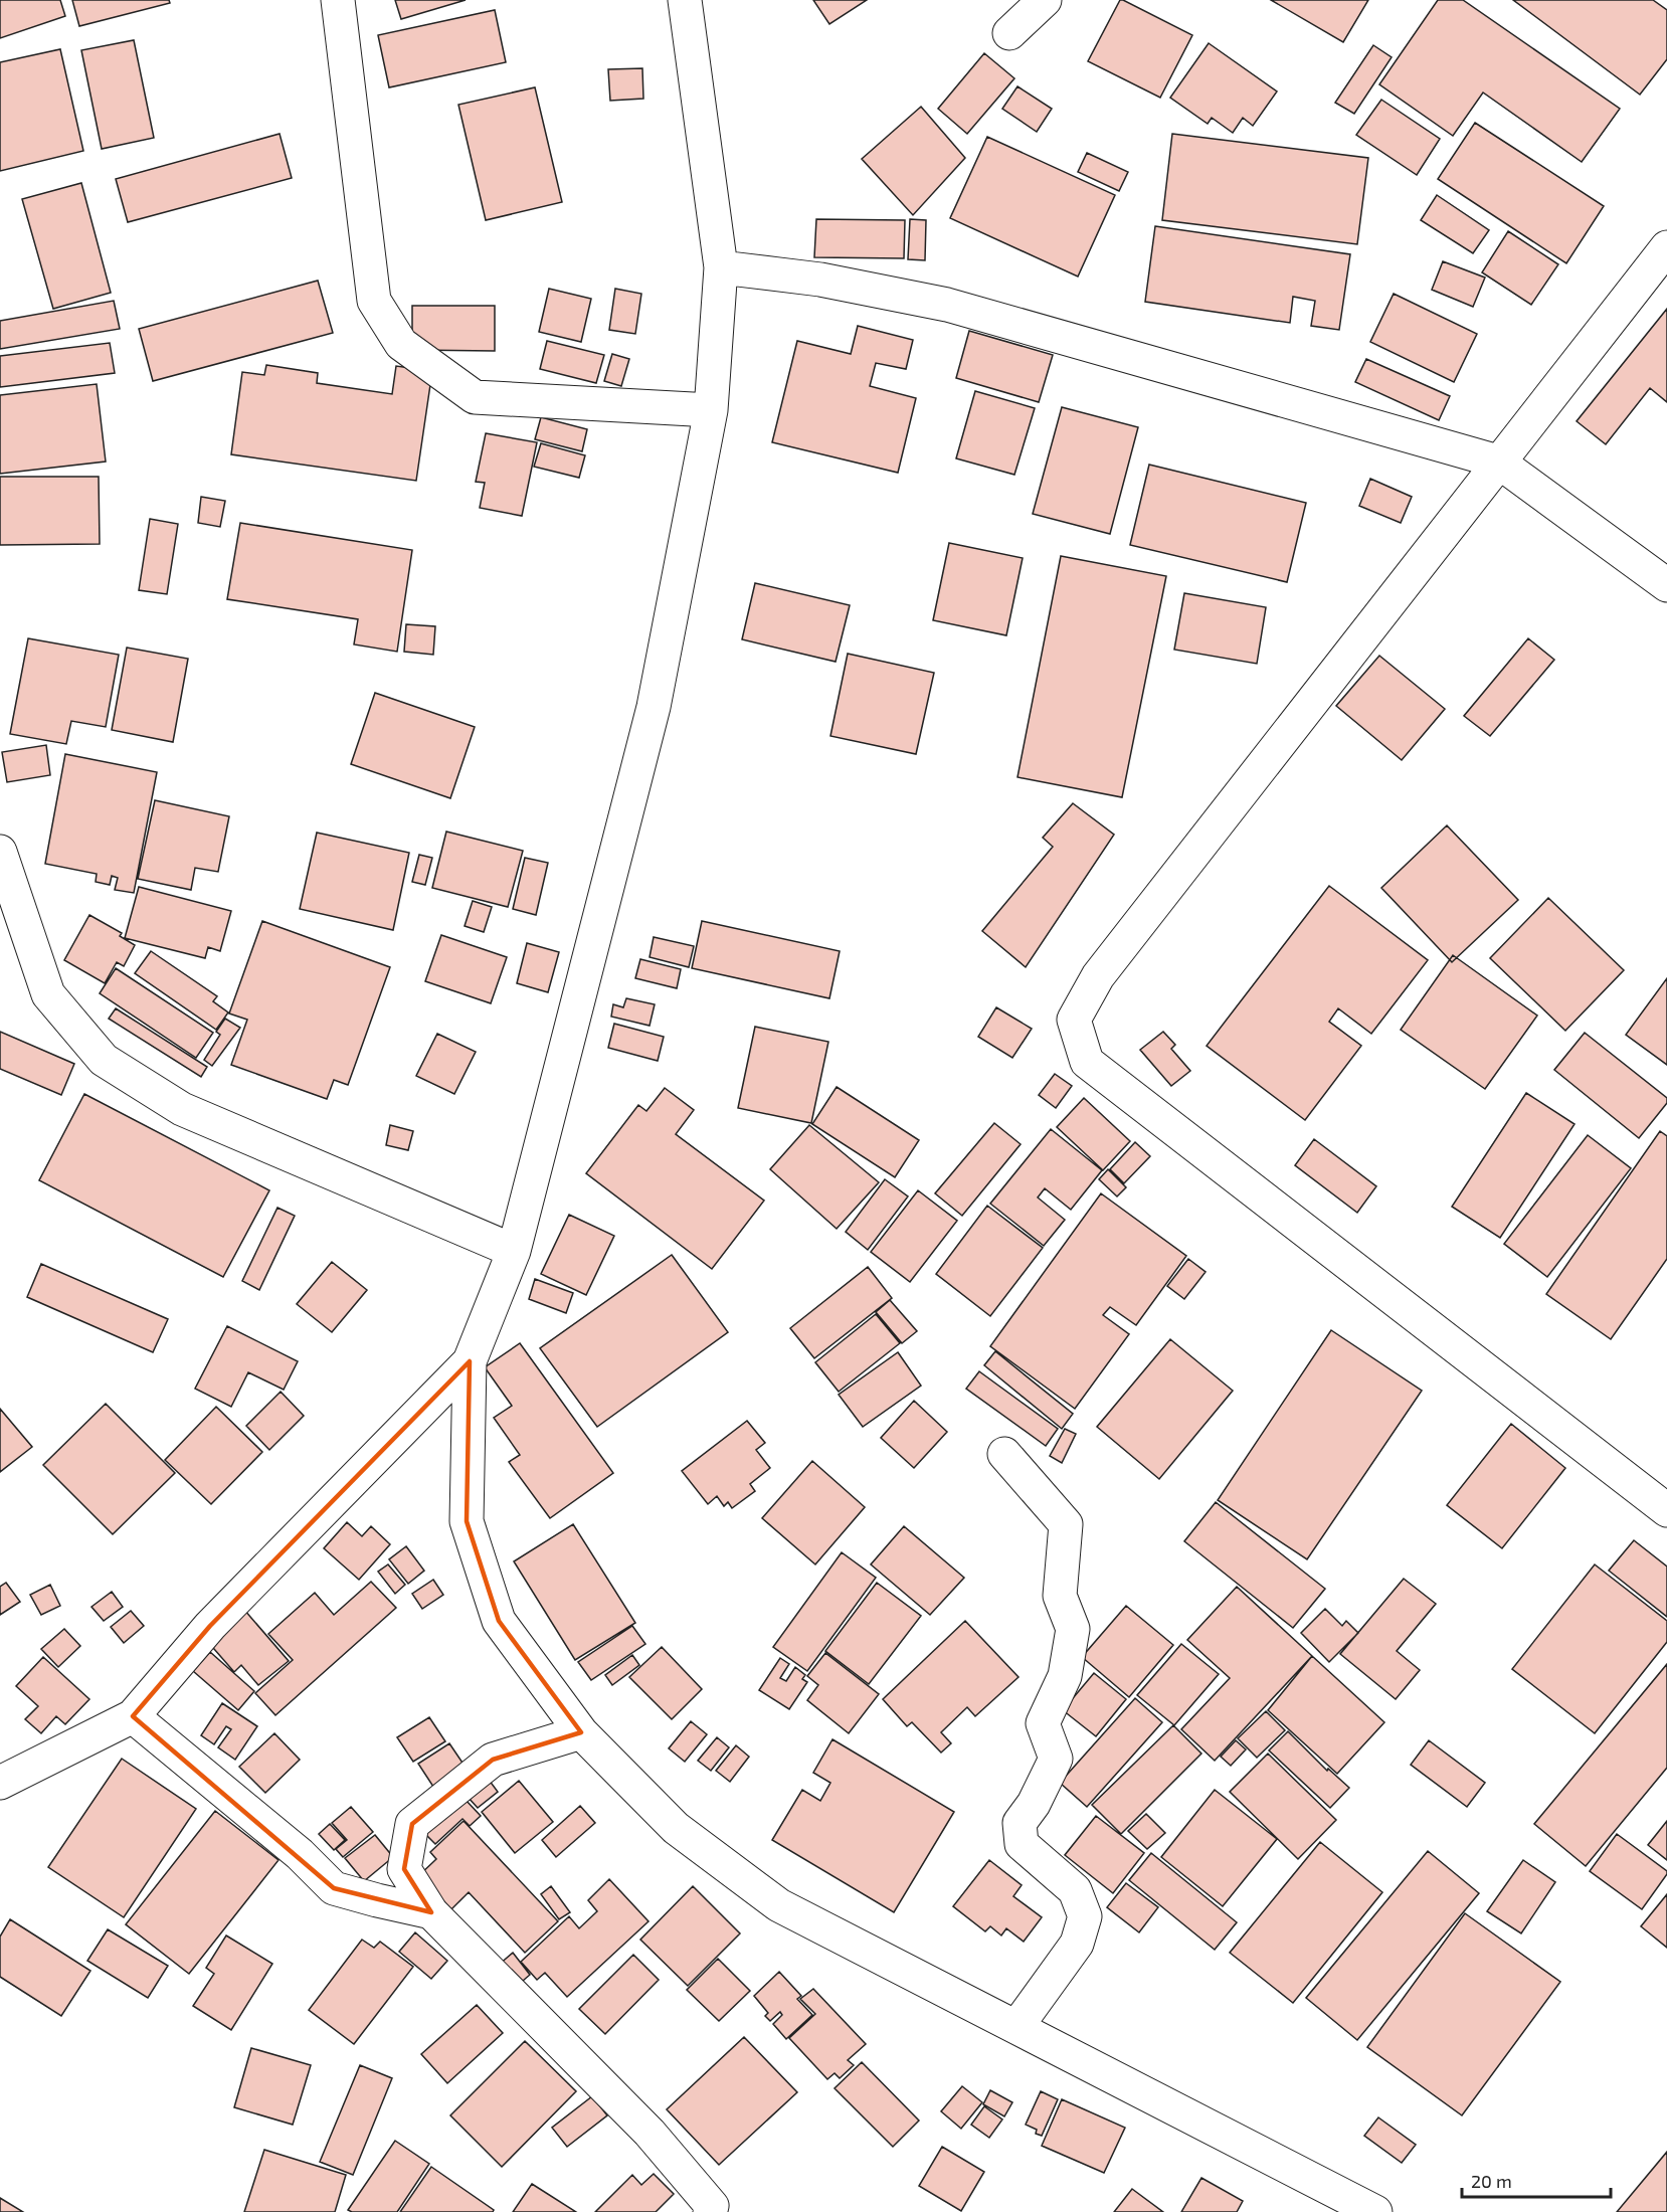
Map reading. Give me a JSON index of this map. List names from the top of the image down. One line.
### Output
{"scale_bar":"20 m"}
